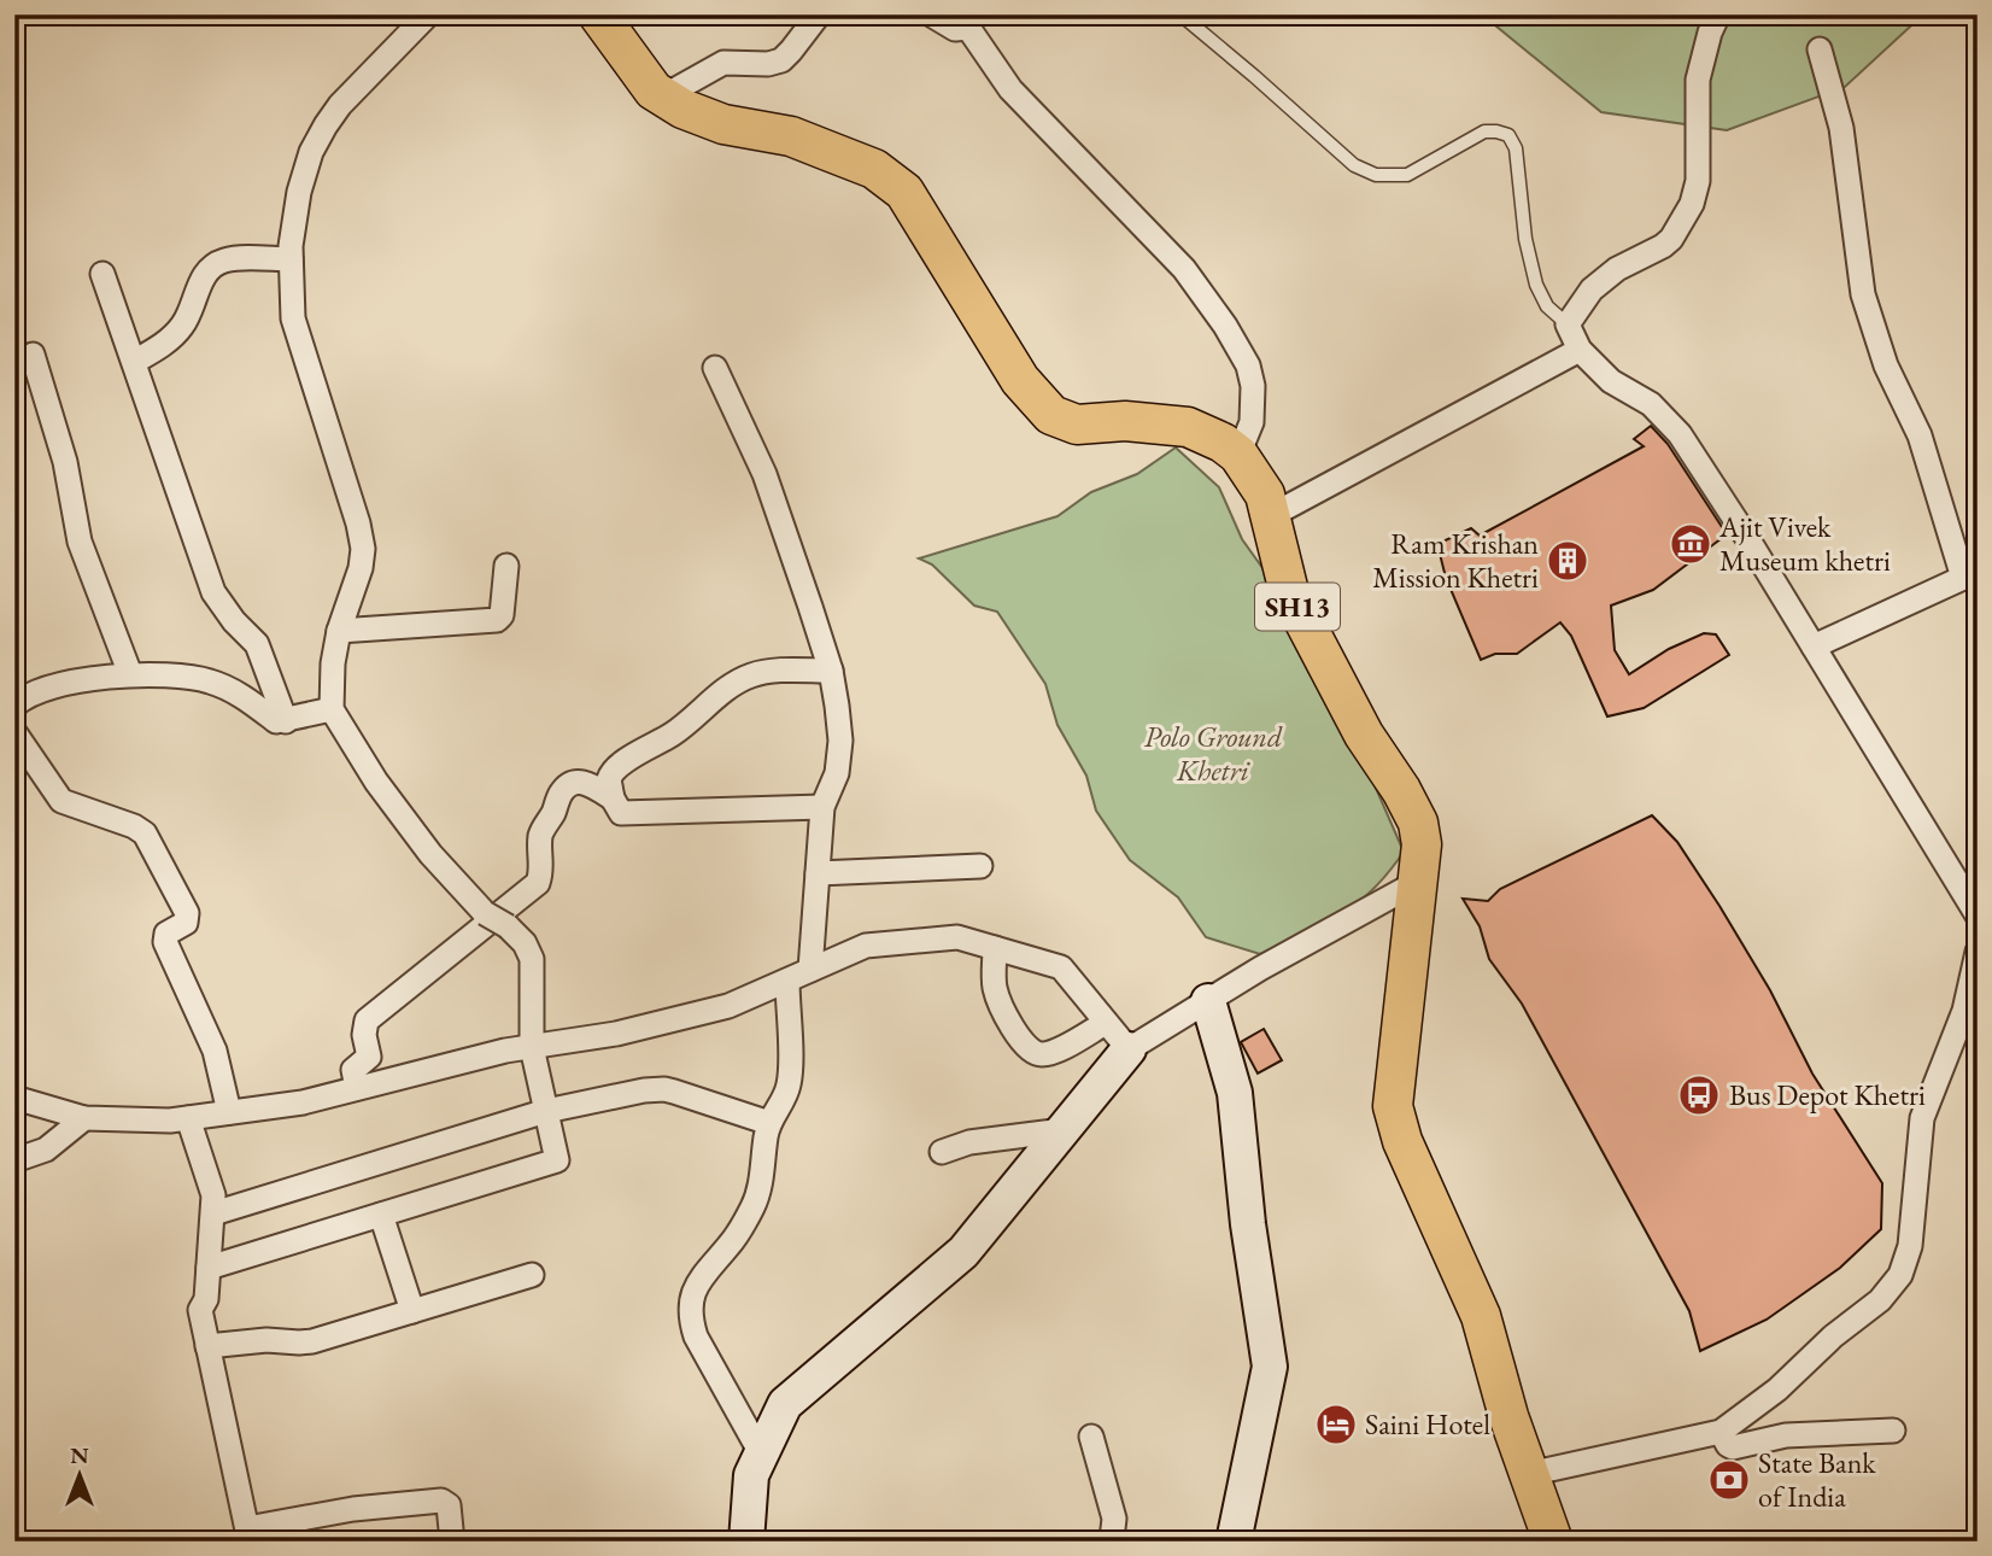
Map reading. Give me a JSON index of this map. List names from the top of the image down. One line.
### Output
{"streets":{"main road":["SH13"]},"parks":["Polo Ground Khetri"],"places":{"museum":["Ajit Vivek Museum khetri"],"building":["Ram Krishan Mission Khetri"],"bus stop":["Bus Depot Khetri"],"hotel":["Saini Hotel"],"bank":["State Bank of India"]},"north":"top"}
